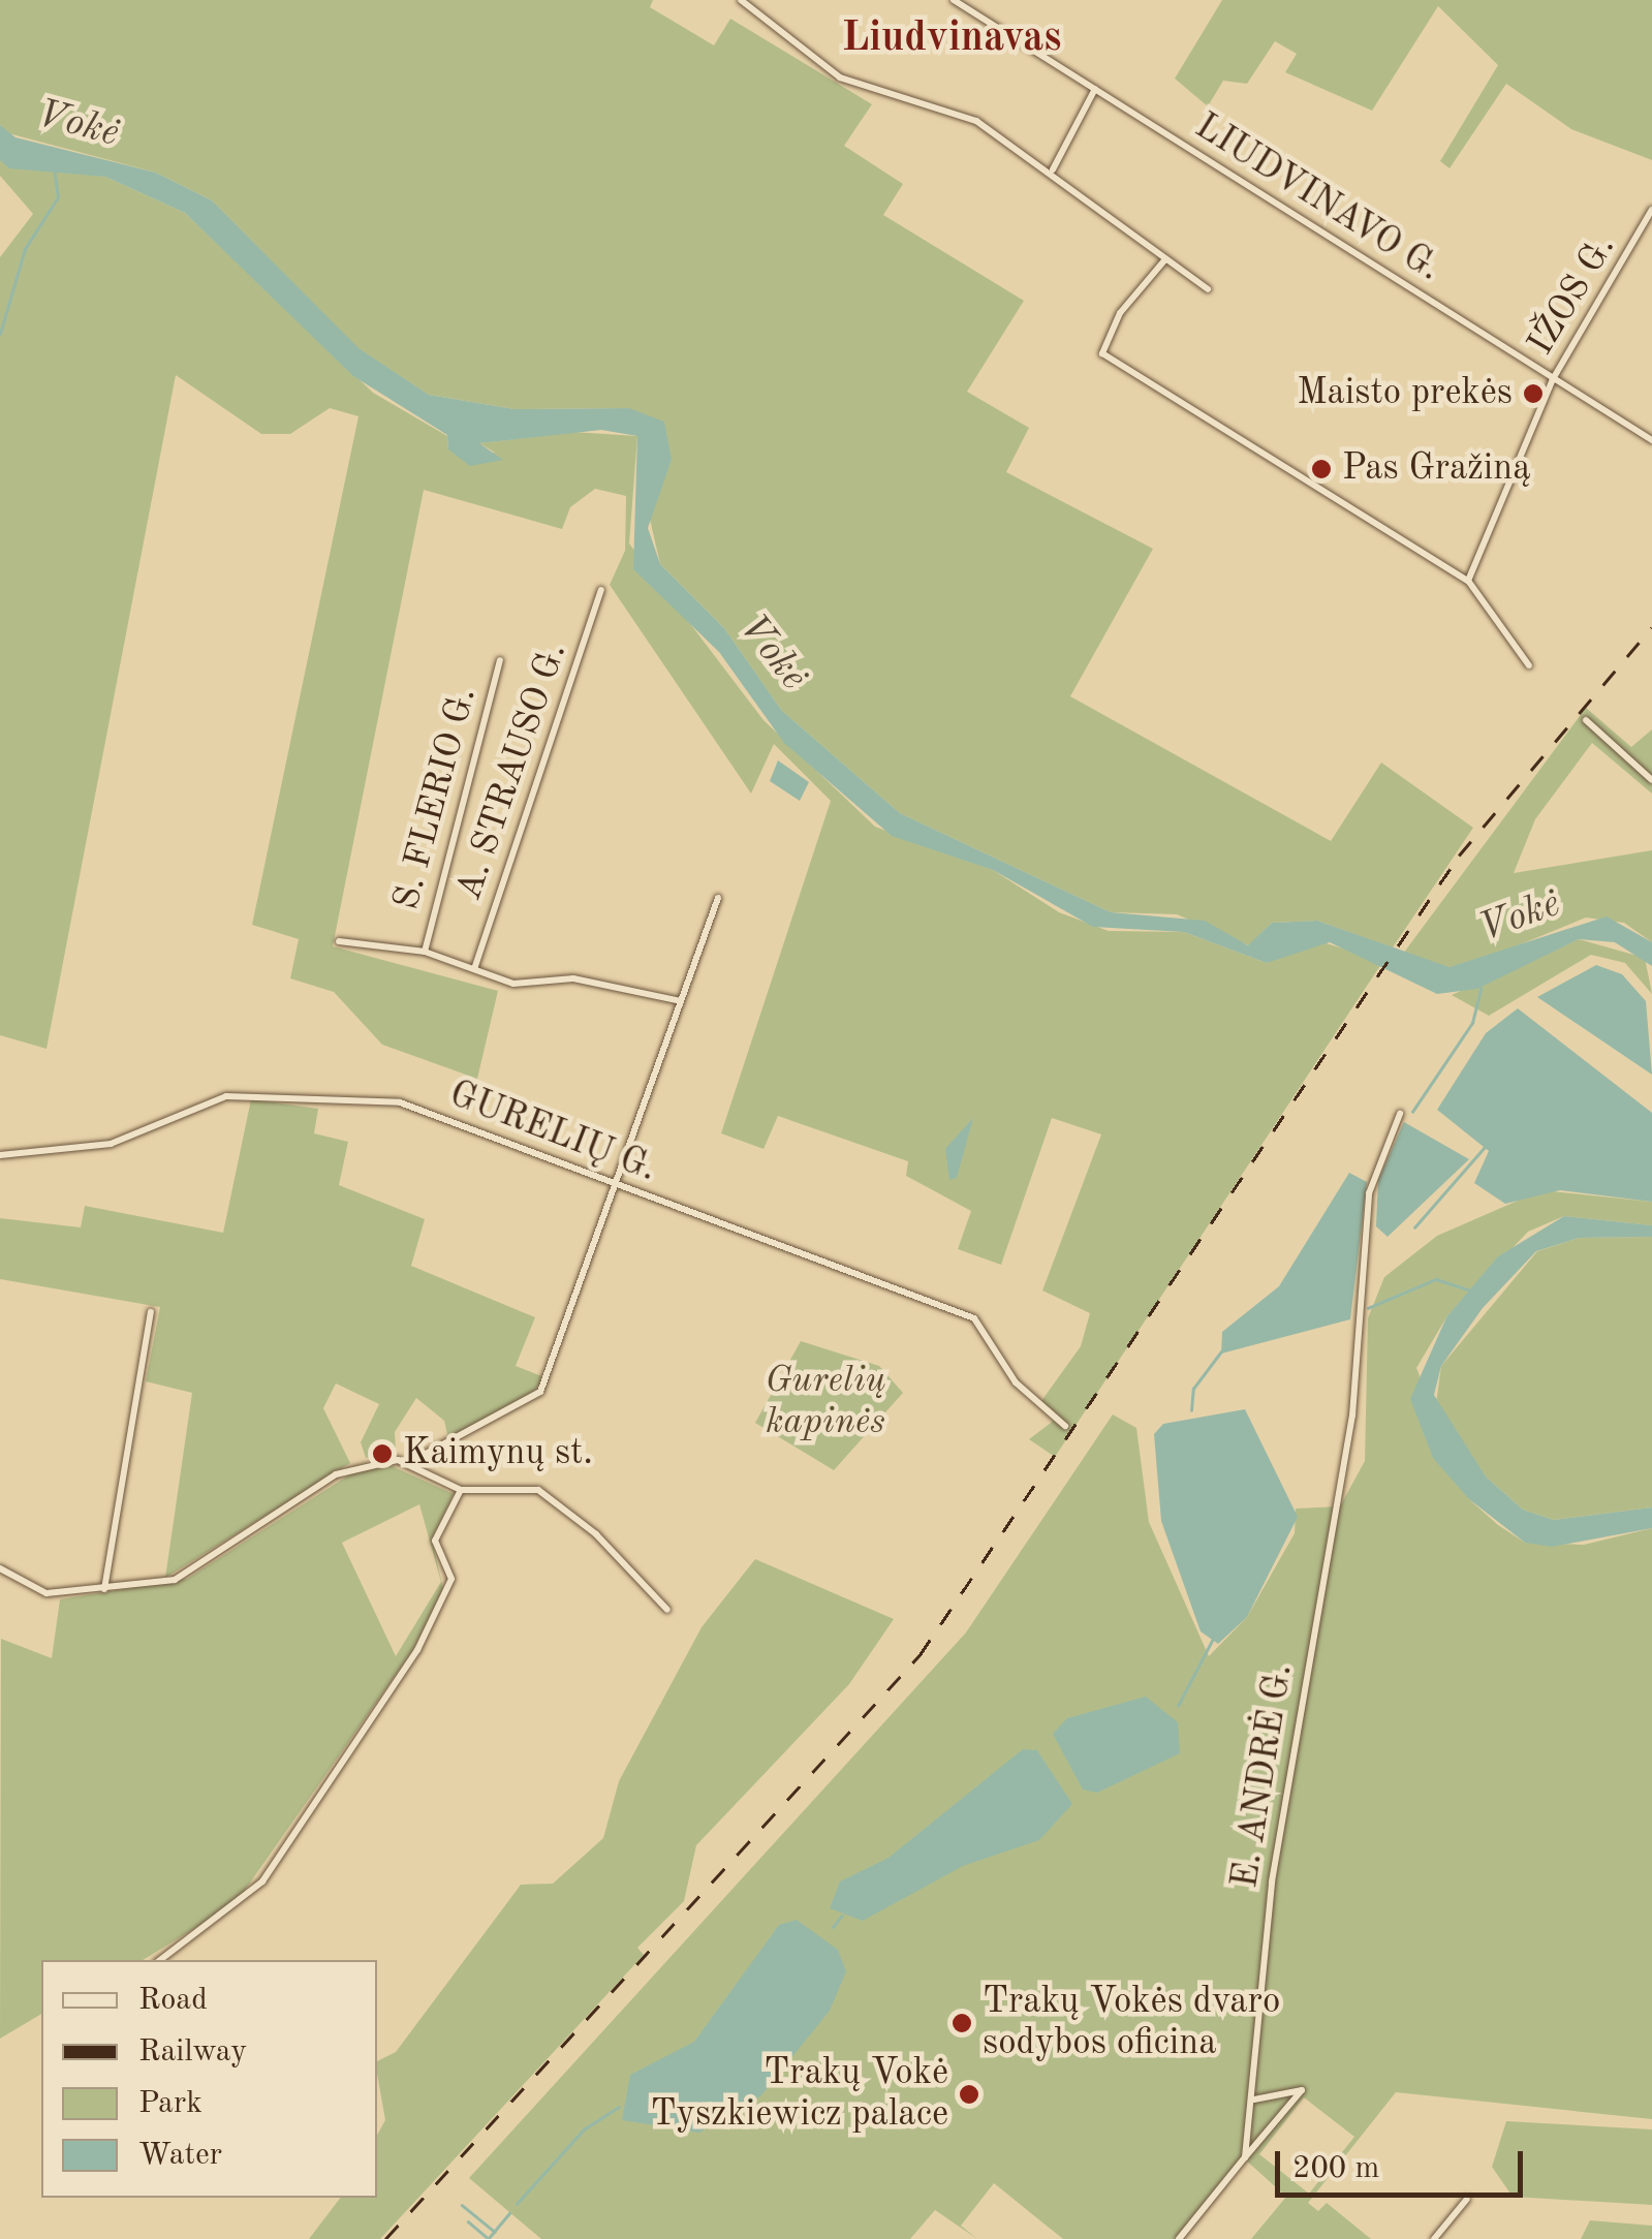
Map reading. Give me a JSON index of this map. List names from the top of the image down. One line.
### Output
{"streets":{"street":["LIUDVINAVO G.","IŽOS G.","A. STRAUSO G.","S. FLERIO G.","GURELIŲ G.","E. ANDRĖ G."]},"crossings":[["LIUDVINAVO G.","IŽOS G."]],"districts":["Liudvinavas"],"water":["Vokė"],"parks":["Gurelių kapinės"],"places":["Maisto prekės","Pas Gražiną","Kaimynų st.","Trakų Vokės dvaro sodybos oficina","Trakų Vokė Tyszkiewicz palace"],"legend":["Road","Railway","Park","Water"],"scale_bar":"200 m"}
